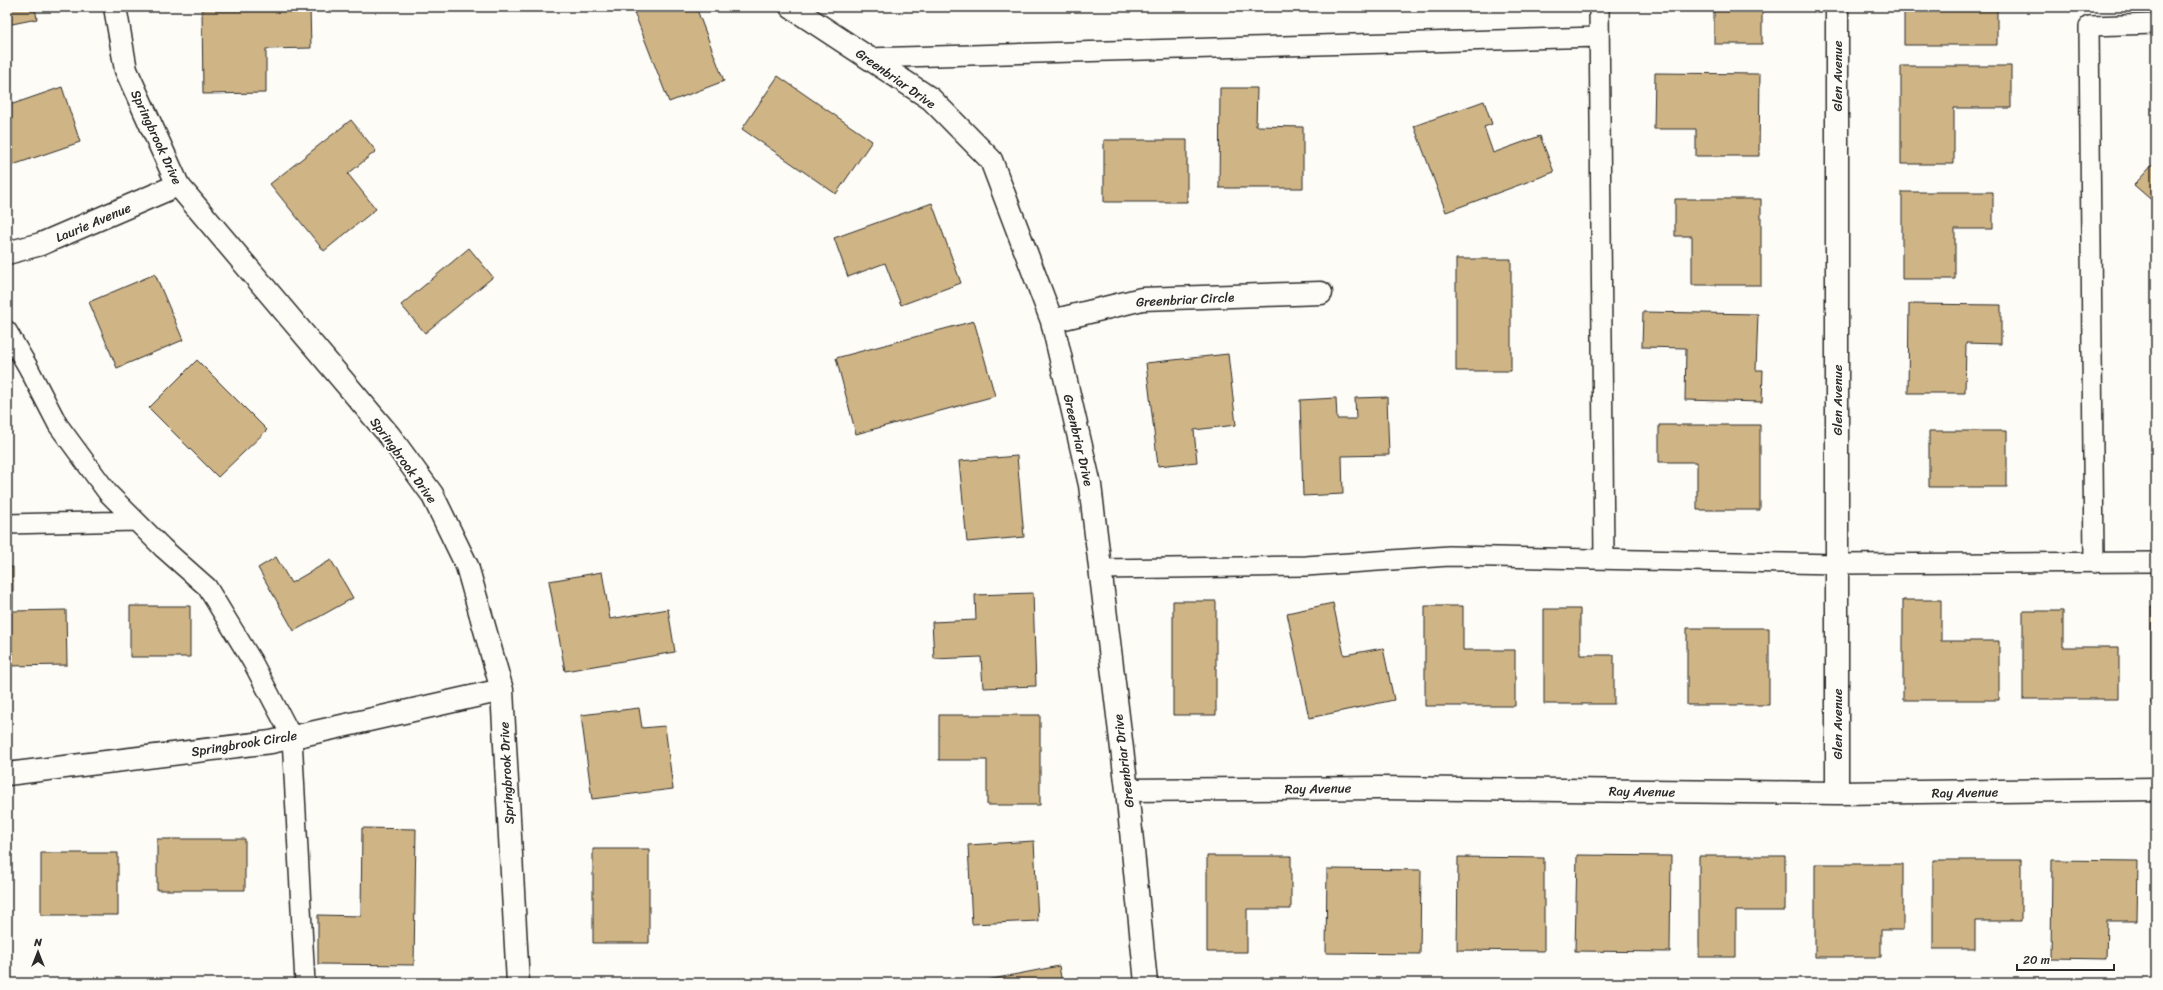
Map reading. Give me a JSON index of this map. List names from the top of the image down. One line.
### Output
{"streets":{"street":["Glen Avenue","Greenbriar Drive","Springbrook Drive","Laurie Avenue","Greenbriar Circle","Springbrook Circle","Ray Avenue"]},"crossings":[["Glen Avenue","Ray Avenue"],["Greenbriar Drive","Greenbriar Circle"],["Greenbriar Drive","Ray Avenue"],["Springbrook Drive","Laurie Avenue"],["Springbrook Drive","Springbrook Circle"]],"scale_bar":"20 m","north":"top"}
